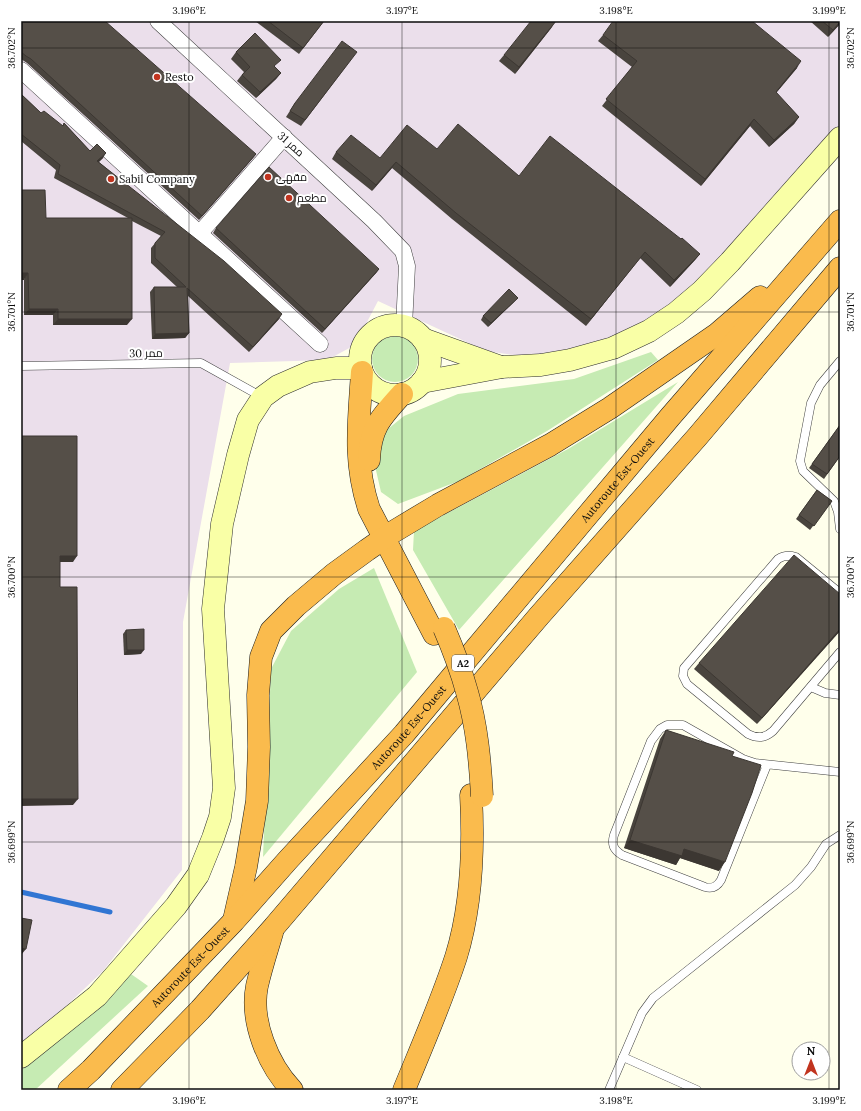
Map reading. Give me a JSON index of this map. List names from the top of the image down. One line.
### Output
{"streets":{"highway":["Autoroute Est-Ouest","A2"],"street":["ممر 31"],"lane":["ممر 30"]},"places":["Resto","مقهى","Sabil Company","مطعم"],"north":"top","coordinates":["3.196°E","3.197°E","3.198°E","3.199°E","36.702°N","36.701°N","36.700°N","36.699°N"]}
